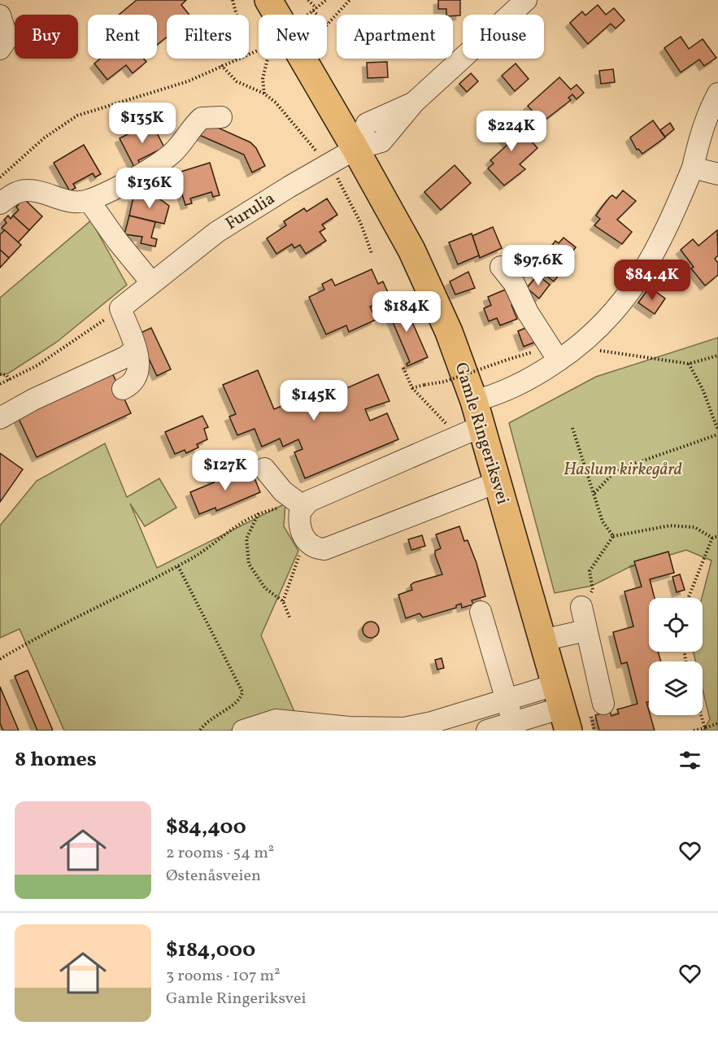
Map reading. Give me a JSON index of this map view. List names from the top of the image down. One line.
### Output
{"streets":{"main road":["Gamle Ringeriksvei"],"street":["Furulia"]},"crossings":[["Furulia","Gamle Ringeriksvei"]],"parks":["Haslum kirkegård"],"page":{"chip":["Buy","Rent","Filters","New","Apartment","House"],"price":["$135K","$224K","$136K","$97.6K","$84.4K","$184K","$145K","$127K"],"heading":"8 homes","list":[{"name":"$84,400","note":"2 rooms · 54 m² · Østenåsveien"},{"name":"$184,000","note":"3 rooms · 107 m² · Gamle Ringeriksvei"}]}}
